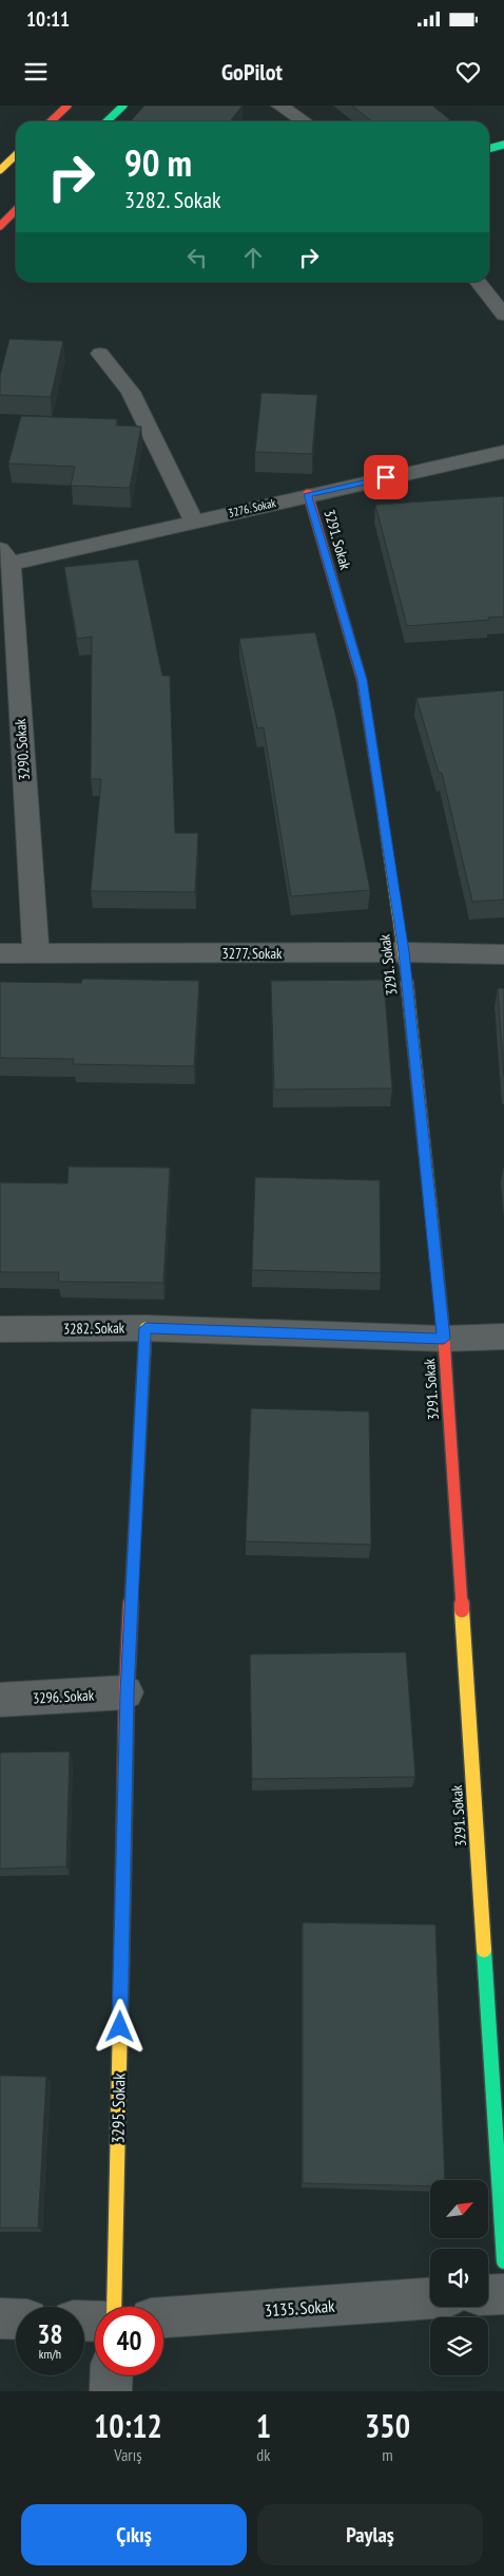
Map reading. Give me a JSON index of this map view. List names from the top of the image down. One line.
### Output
{"streets":{"street":["3276. Sokak","3291. Sokak","3290. Sokak","3277. Sokak","3282. Sokak","3296. Sokak","3295. Sokak","3135. Sokak"]},"crossings":[["3276. Sokak","3291. Sokak"],["3276. Sokak","3290. Sokak"],["3291. Sokak","3277. Sokak"],["3291. Sokak","3282. Sokak"],["3290. Sokak","3277. Sokak"],["3282. Sokak","3295. Sokak"],["3296. Sokak","3295. Sokak"]],"north":"top right","page":{"status":"10:11","header":"GoPilot","turn":["90 m","3282. Sokak"],"speed":"38 km/h","limit":"40","eta":["10:12","Varış","1","dk","350","m"],"buttons":["Çıkış","Paylaş"]}}
